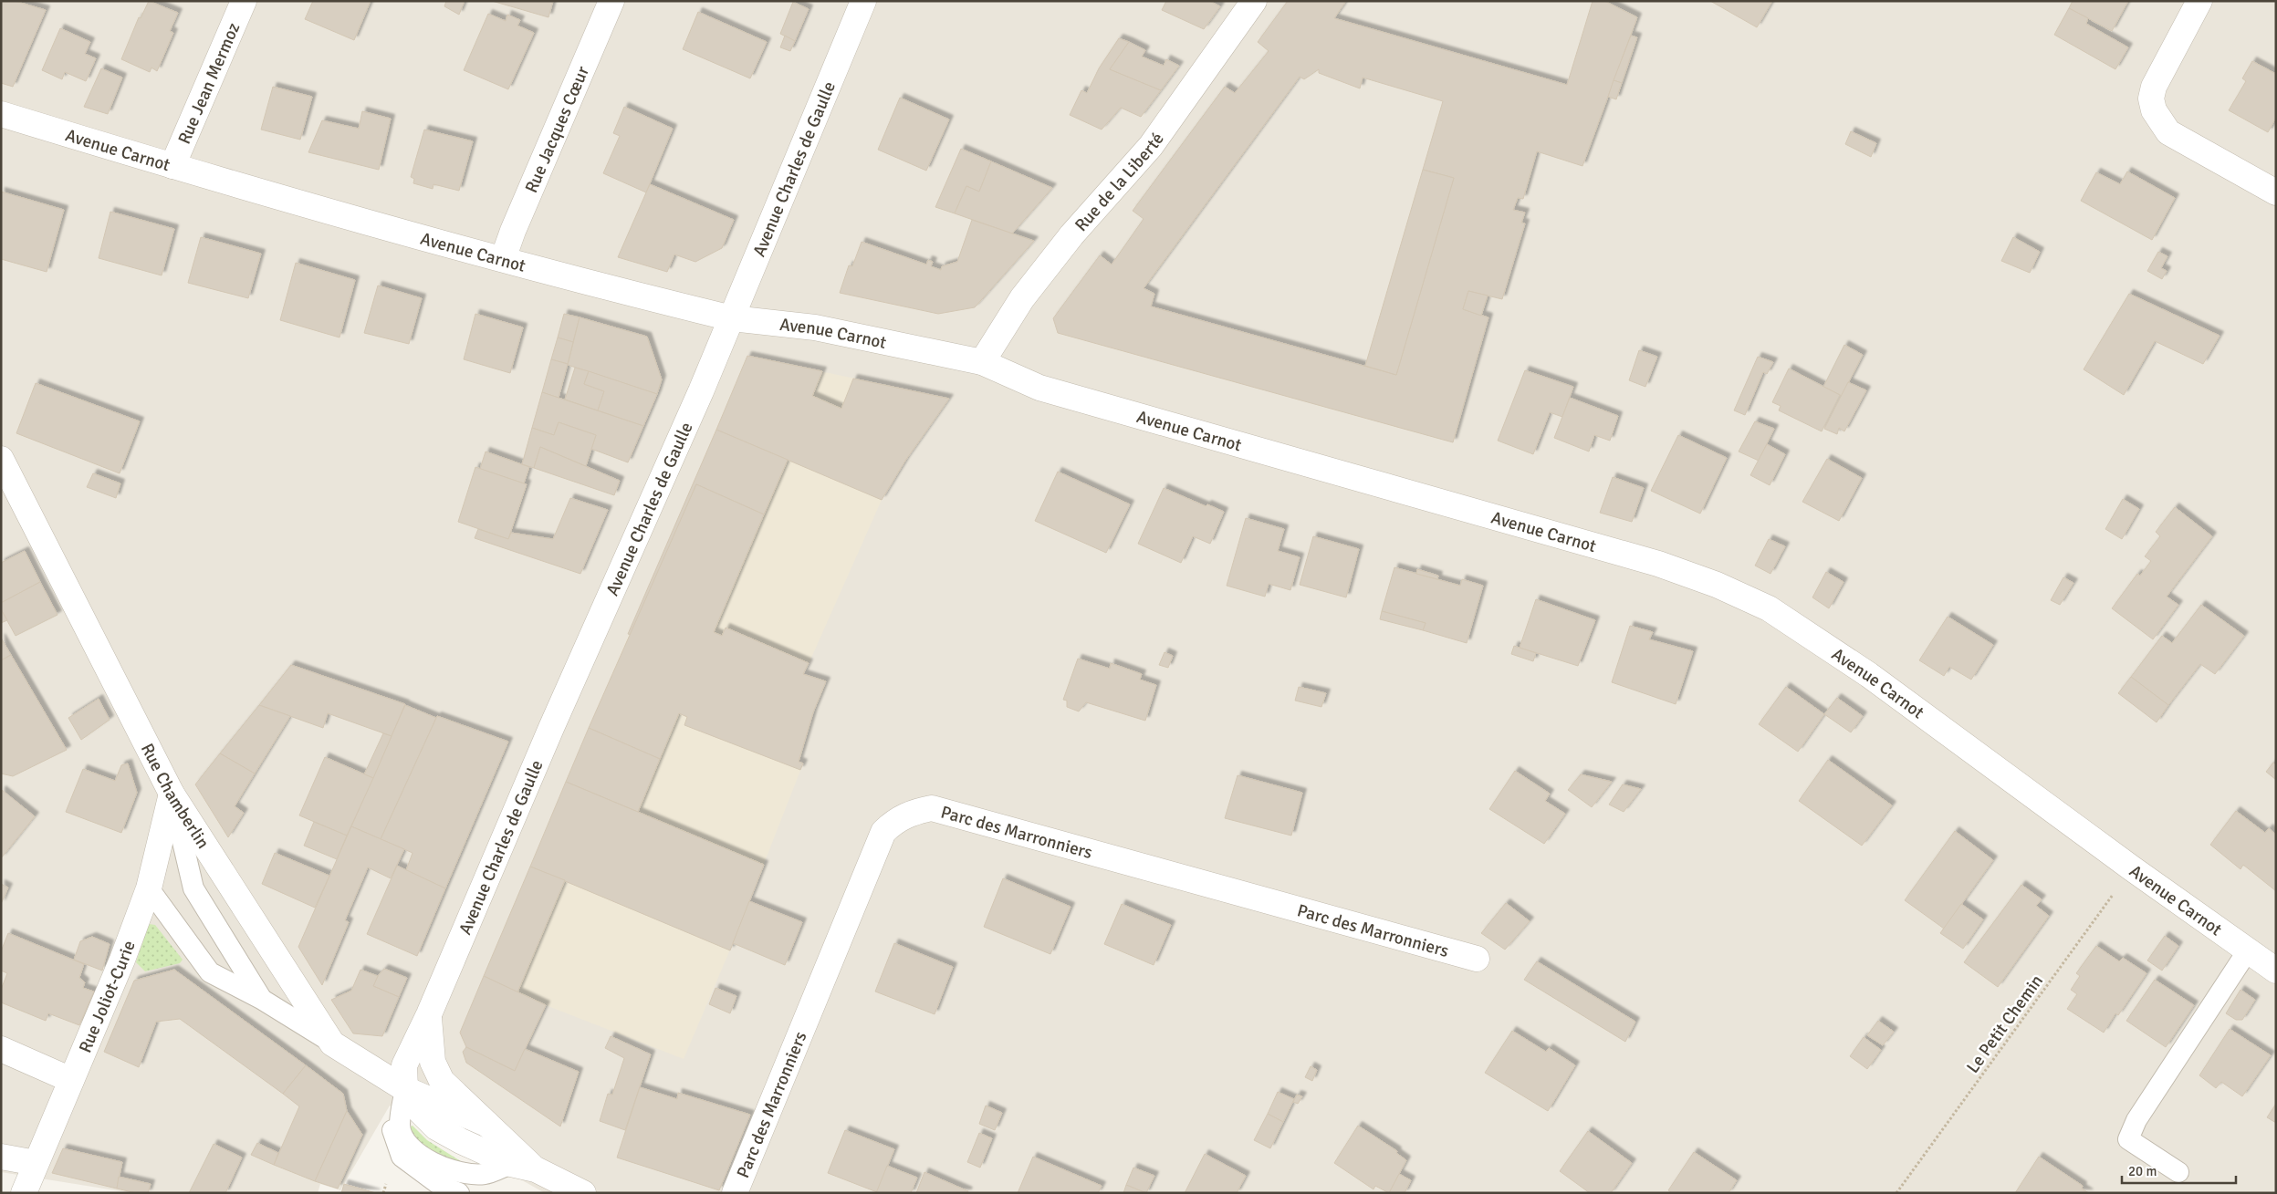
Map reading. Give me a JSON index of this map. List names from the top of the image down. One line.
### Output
{"streets":{"street":["Rue Jean Mermoz","Rue Jacques Cœur","Avenue Carnot","Avenue Charles de Gaulle","Rue de la Liberté","Rue Chamberlin","Parc des Marronniers","Rue Joliot-Curie"],"path":["Le Petit Chemin"]},"crossings":[["Rue Jean Mermoz","Avenue Carnot"],["Rue Jacques Cœur","Avenue Carnot"],["Avenue Carnot","Avenue Charles de Gaulle"],["Avenue Carnot","Rue de la Liberté"],["Avenue Carnot","Le Petit Chemin"],["Avenue Charles de Gaulle","Rue Chamberlin"],["Rue Chamberlin","Rue Joliot-Curie"]],"scale_bar":"20 m"}
